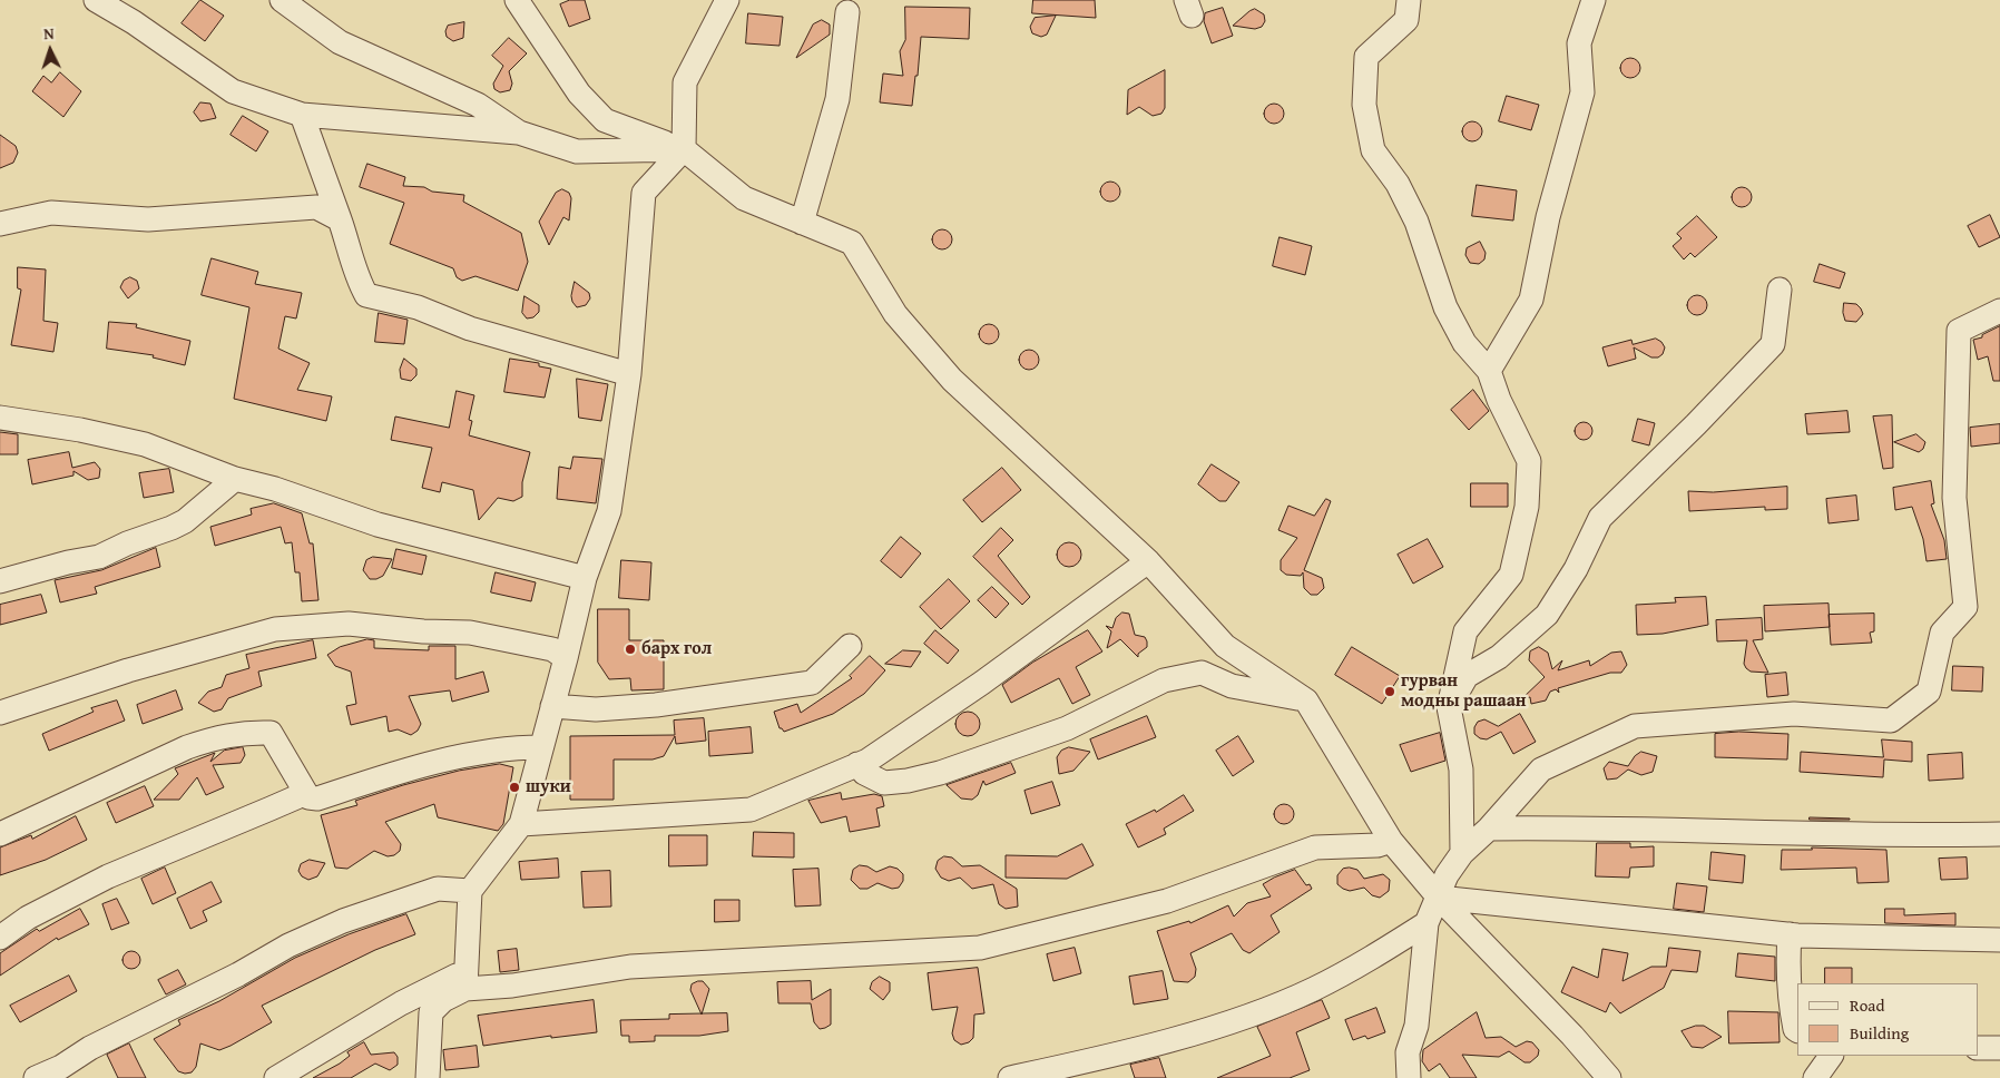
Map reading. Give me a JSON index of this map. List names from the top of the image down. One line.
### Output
{"places":["барх гол","гурван модны рашаан","шуки"],"legend":["Road","Building"],"north":"top"}
